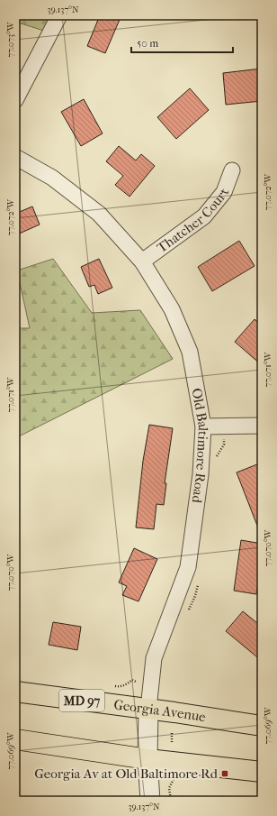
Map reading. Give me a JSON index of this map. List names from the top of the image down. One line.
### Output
{"streets":{"main road":["MD 97","Georgia Avenue"],"street":["Thatcher Court","Old Baltimore Road"]},"crossings":[["Thatcher Court","Old Baltimore Road"],["Old Baltimore Road","Georgia Avenue"]],"places":{"transit":["Georgia Av at Old Baltimore Rd"]},"scale_bar":"50 m","coordinates":["39.137°N","77.073°W","77.072°W","77.071°W","77.070°W","77.069°W"]}
